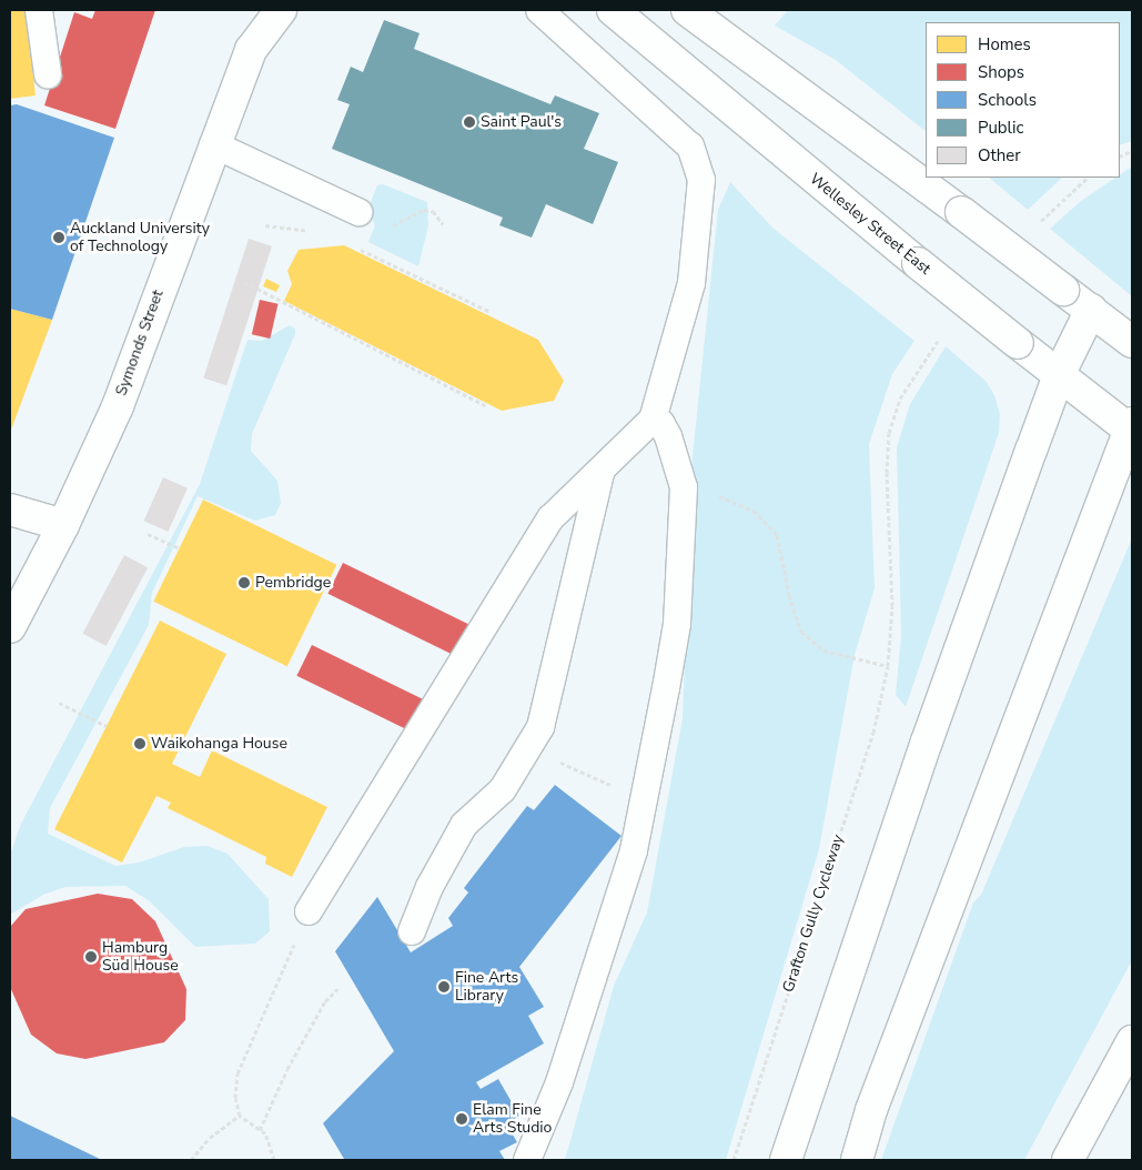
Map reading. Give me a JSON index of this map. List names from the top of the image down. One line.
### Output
{"streets":{"main road":["Wellesley Street East","Symonds Street"],"path":["Grafton Gully Cycleway"]},"places":["Saint Paul's","Auckland University of Technology","Pembridge","Waikohanga House","Hamburg Süd House","Fine Arts Library","Elam Fine Arts Studio"],"legend":["Homes","Shops","Schools","Public","Other"]}
